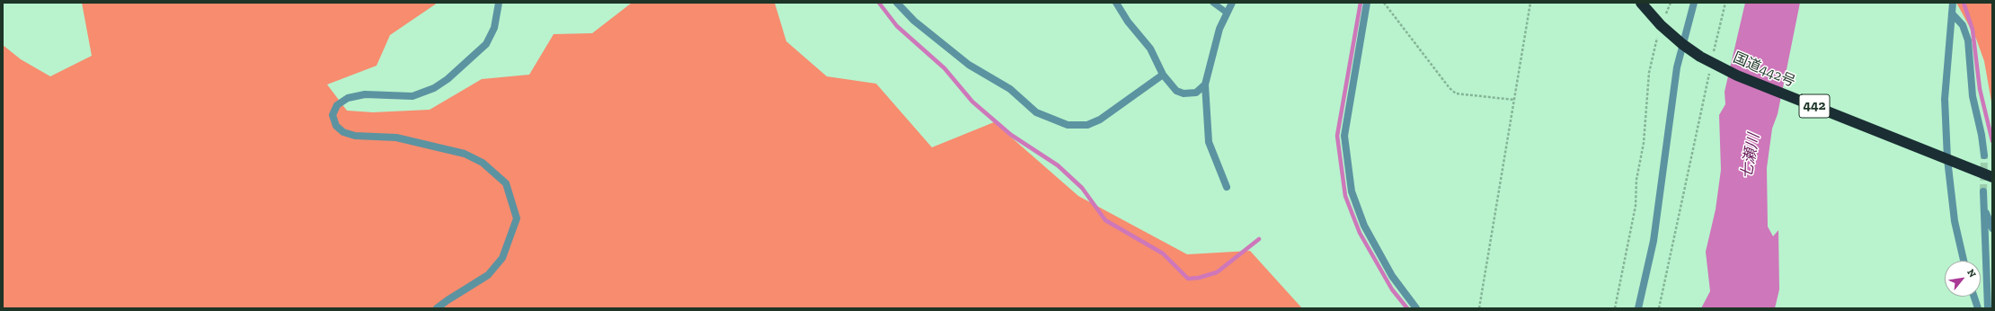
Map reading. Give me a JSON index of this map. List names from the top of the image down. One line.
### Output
{"streets":{"highway":["国道442号","442"]},"water":["七瀬川"],"north":"top right"}
